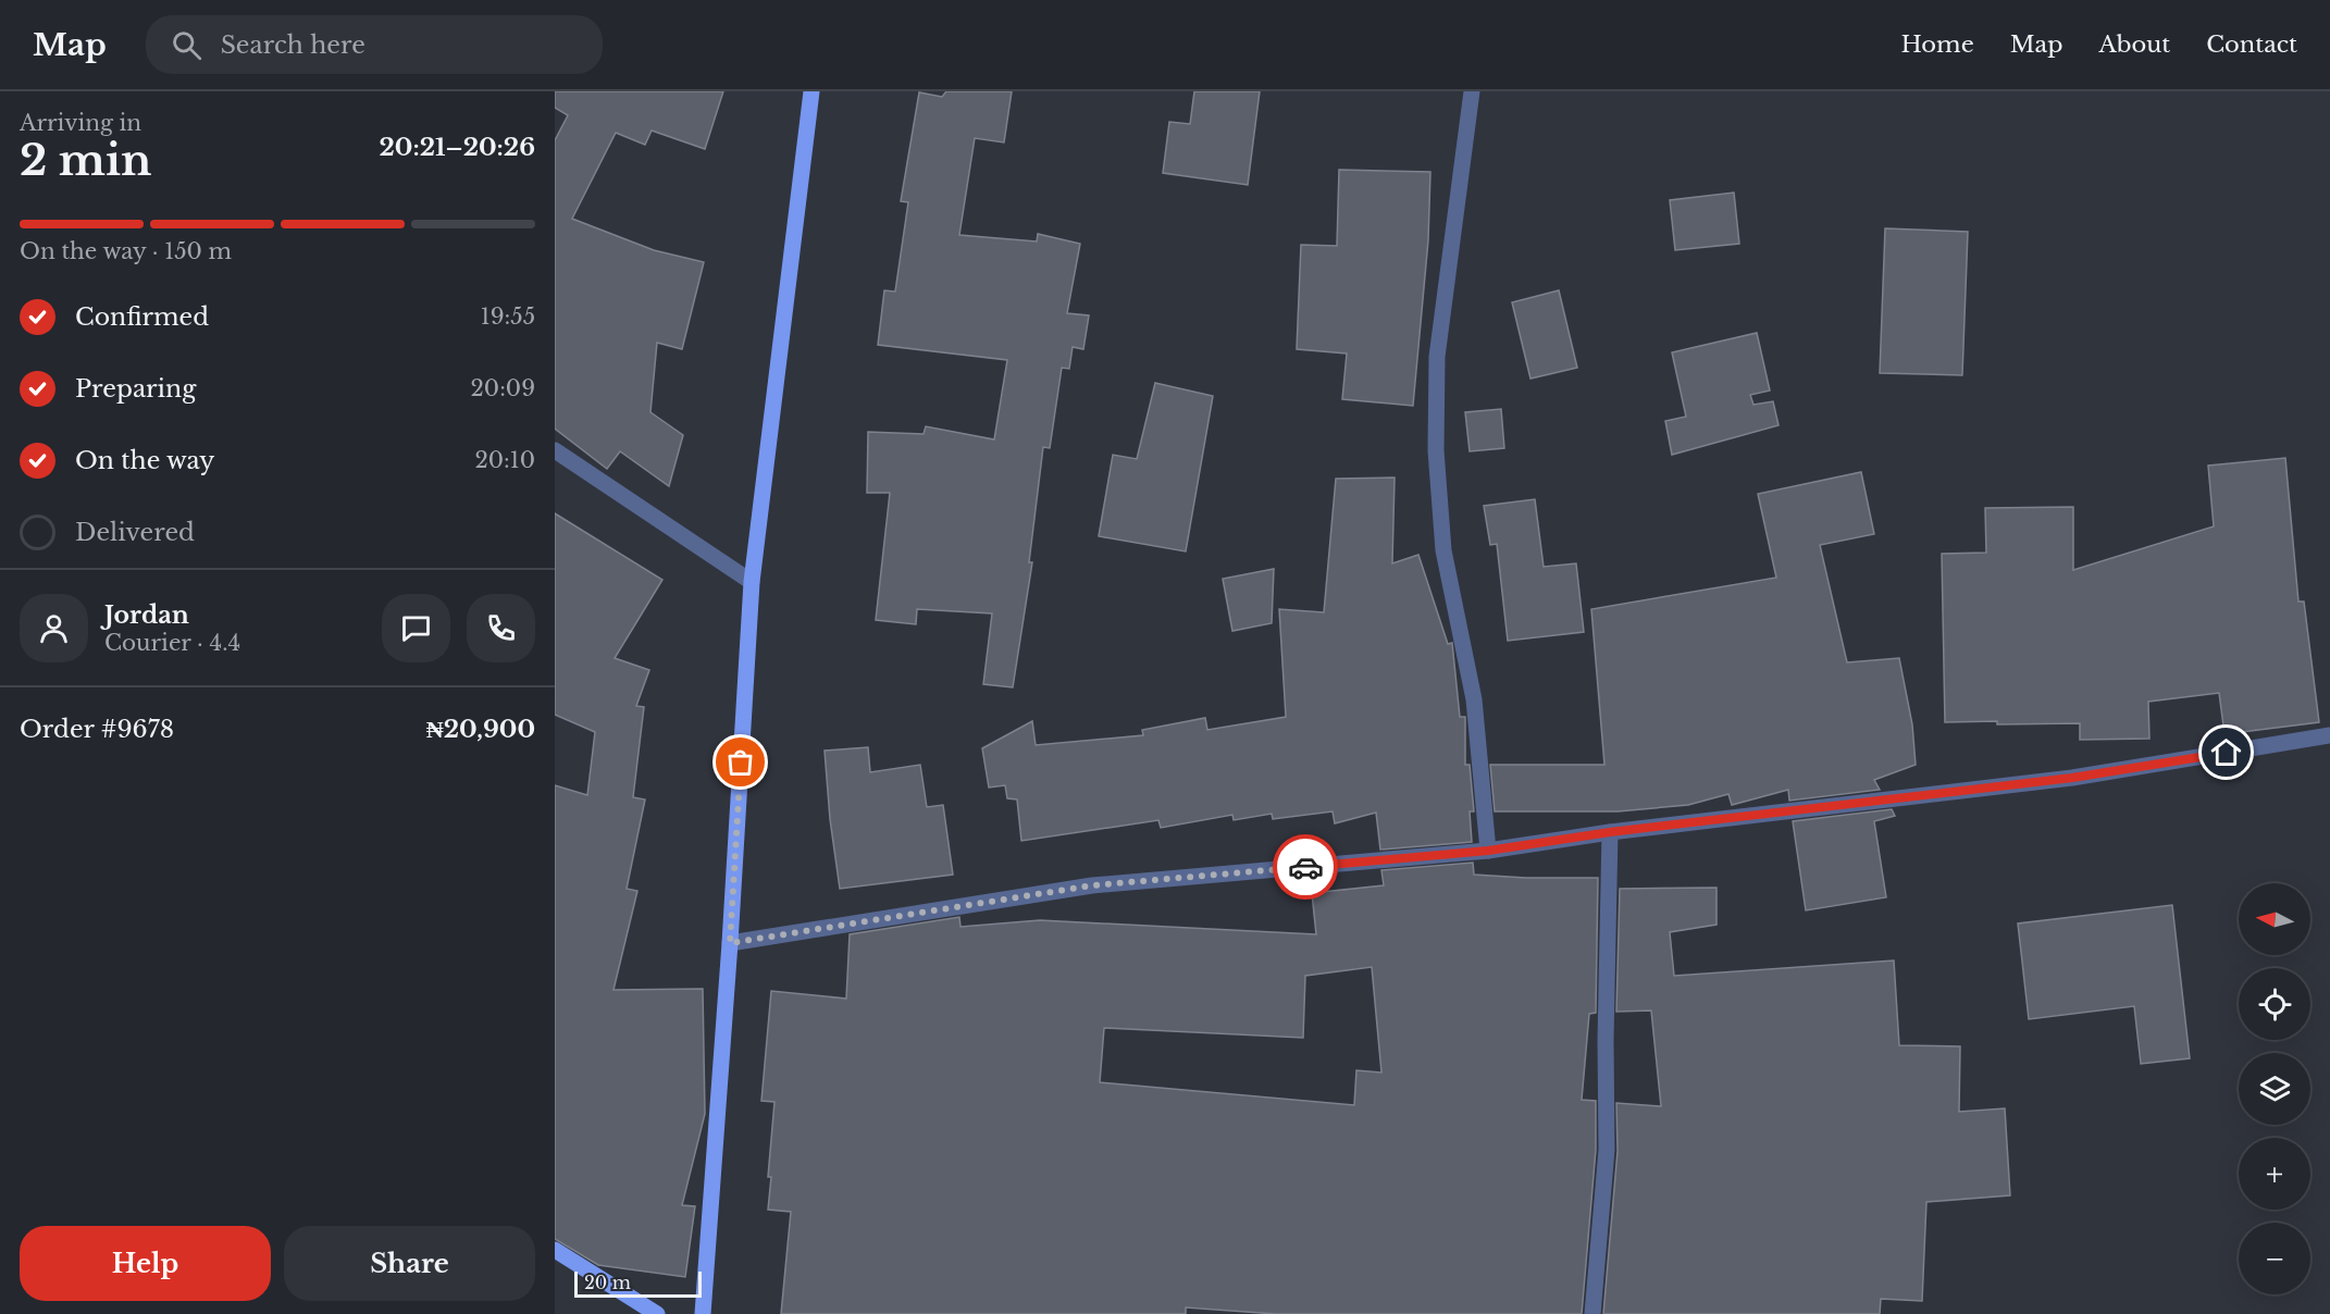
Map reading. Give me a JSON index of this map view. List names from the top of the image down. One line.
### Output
{"scale_bar":"20 m","north":"left","page":{"header":"Map","search":"Search here","nav":["Home","Map","About","Contact"],"heading":["2 min","Arriving in","20:21–20:26"],"panel":["Jordan","Courier · 4.4","Order #9678","₦20,900"],"bar":"On the way · 150 m","list":[["Confirmed","19:55"],["Preparing","20:09"],["On the way","20:10"],"Delivered"],"map_buttons":["+","−"],"buttons":["Help","Share"],"scale":"20 m"}}
